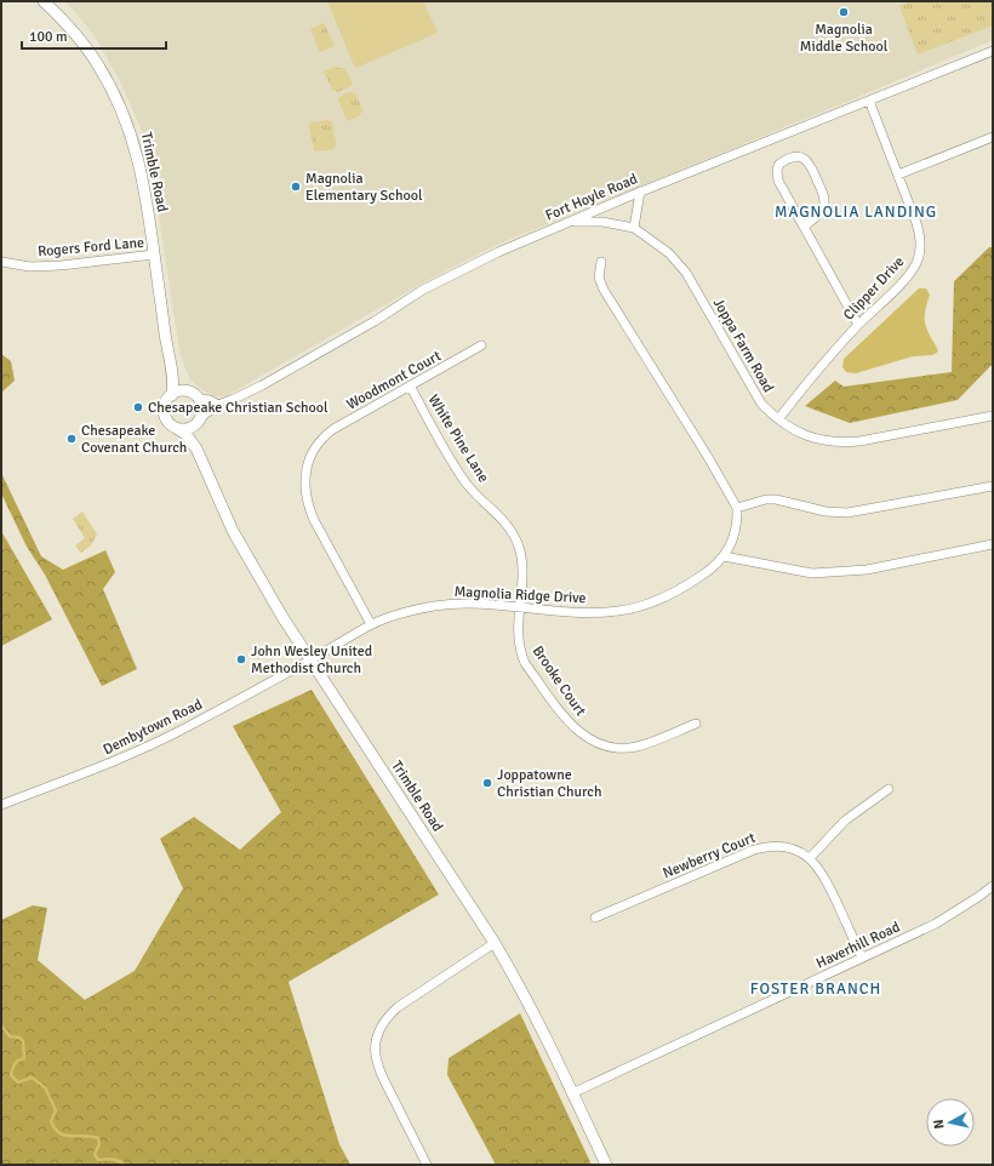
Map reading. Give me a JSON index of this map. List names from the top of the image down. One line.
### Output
{"streets":{"street":["Trimble Road","Fort Hoyle Road","Rogers Ford Lane","Clipper Drive","Joppa Farm Road","Woodmont Court","White Pine Lane","Magnolia Ridge Drive","Brooke Court","Dembytown Road","Newberry Court","Haverhill Road"]},"crossings":[["Trimble Road","Fort Hoyle Road"],["Trimble Road","Rogers Ford Lane"],["Trimble Road","Magnolia Ridge Drive"],["Trimble Road","Dembytown Road"],["Trimble Road","Haverhill Road"],["Fort Hoyle Road","Clipper Drive"],["Fort Hoyle Road","Joppa Farm Road"],["Clipper Drive","Joppa Farm Road"],["Woodmont Court","White Pine Lane"],["Woodmont Court","Magnolia Ridge Drive"],["White Pine Lane","Magnolia Ridge Drive"],["White Pine Lane","Brooke Court"],["Magnolia Ridge Drive","Brooke Court"],["Magnolia Ridge Drive","Dembytown Road"],["Newberry Court","Haverhill Road"]],"districts":["MAGNOLIA LANDING","FOSTER BRANCH"],"places":["Magnolia Middle School","Magnolia Elementary School","Chesapeake Christian School","Chesapeake Covenant Church","John Wesley United Methodist Church","Joppatowne Christian Church"],"scale_bar":"100 m","north":"left"}
